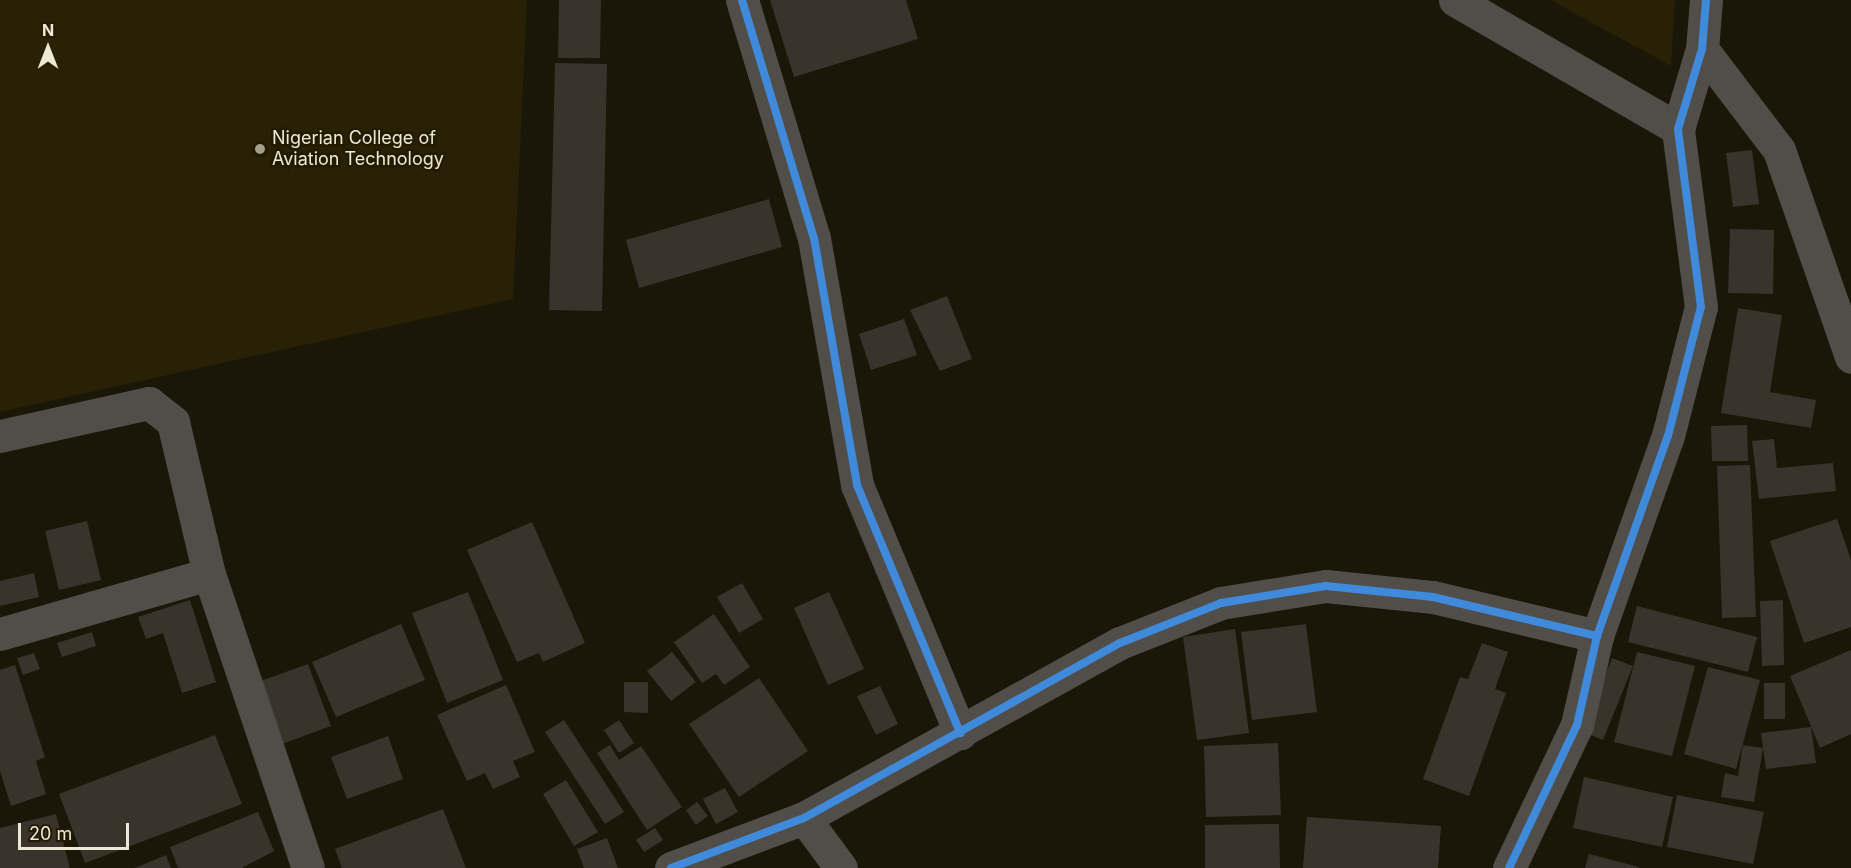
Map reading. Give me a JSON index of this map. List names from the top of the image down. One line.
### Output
{"places":["Nigerian College of Aviation Technology"],"scale_bar":"20 m","north":"top"}
